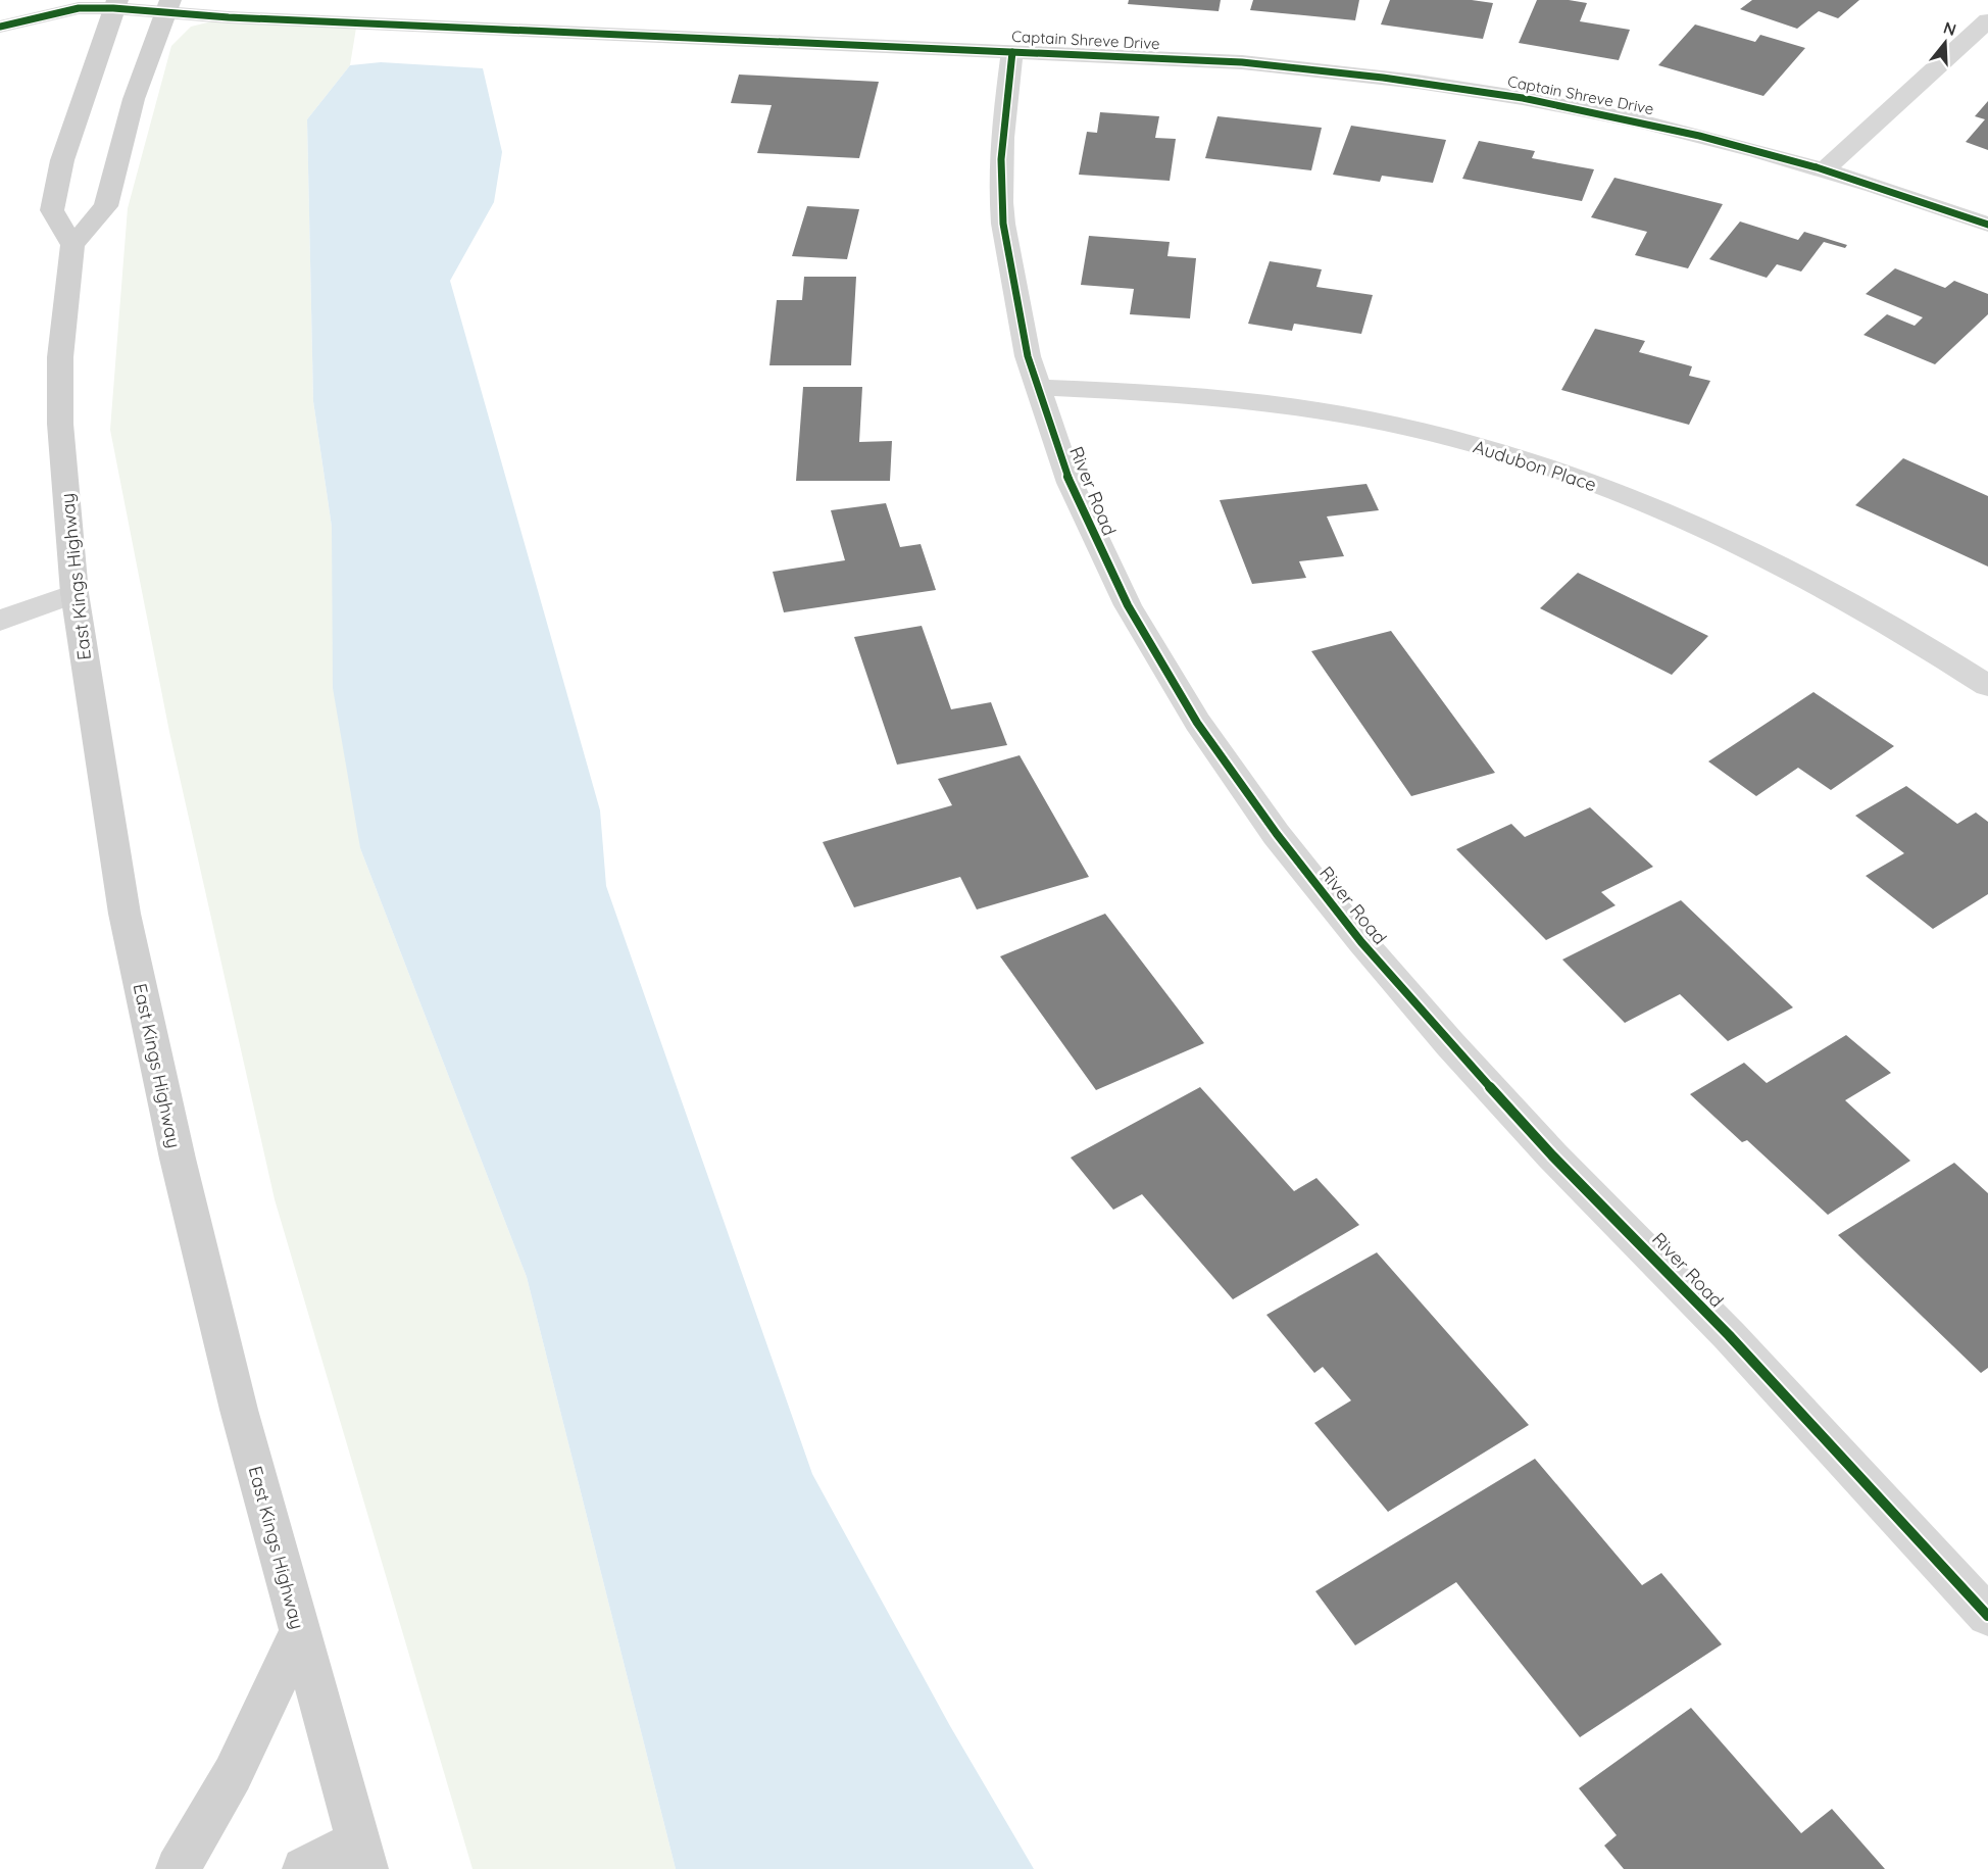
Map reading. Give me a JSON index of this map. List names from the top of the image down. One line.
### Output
{"streets":{"main road":["East Kings Highway"],"street":["Captain Shreve Drive","Audubon Place","River Road"]},"crossings":[["Captain Shreve Drive","River Road"],["Audubon Place","River Road"]],"north":"top"}
